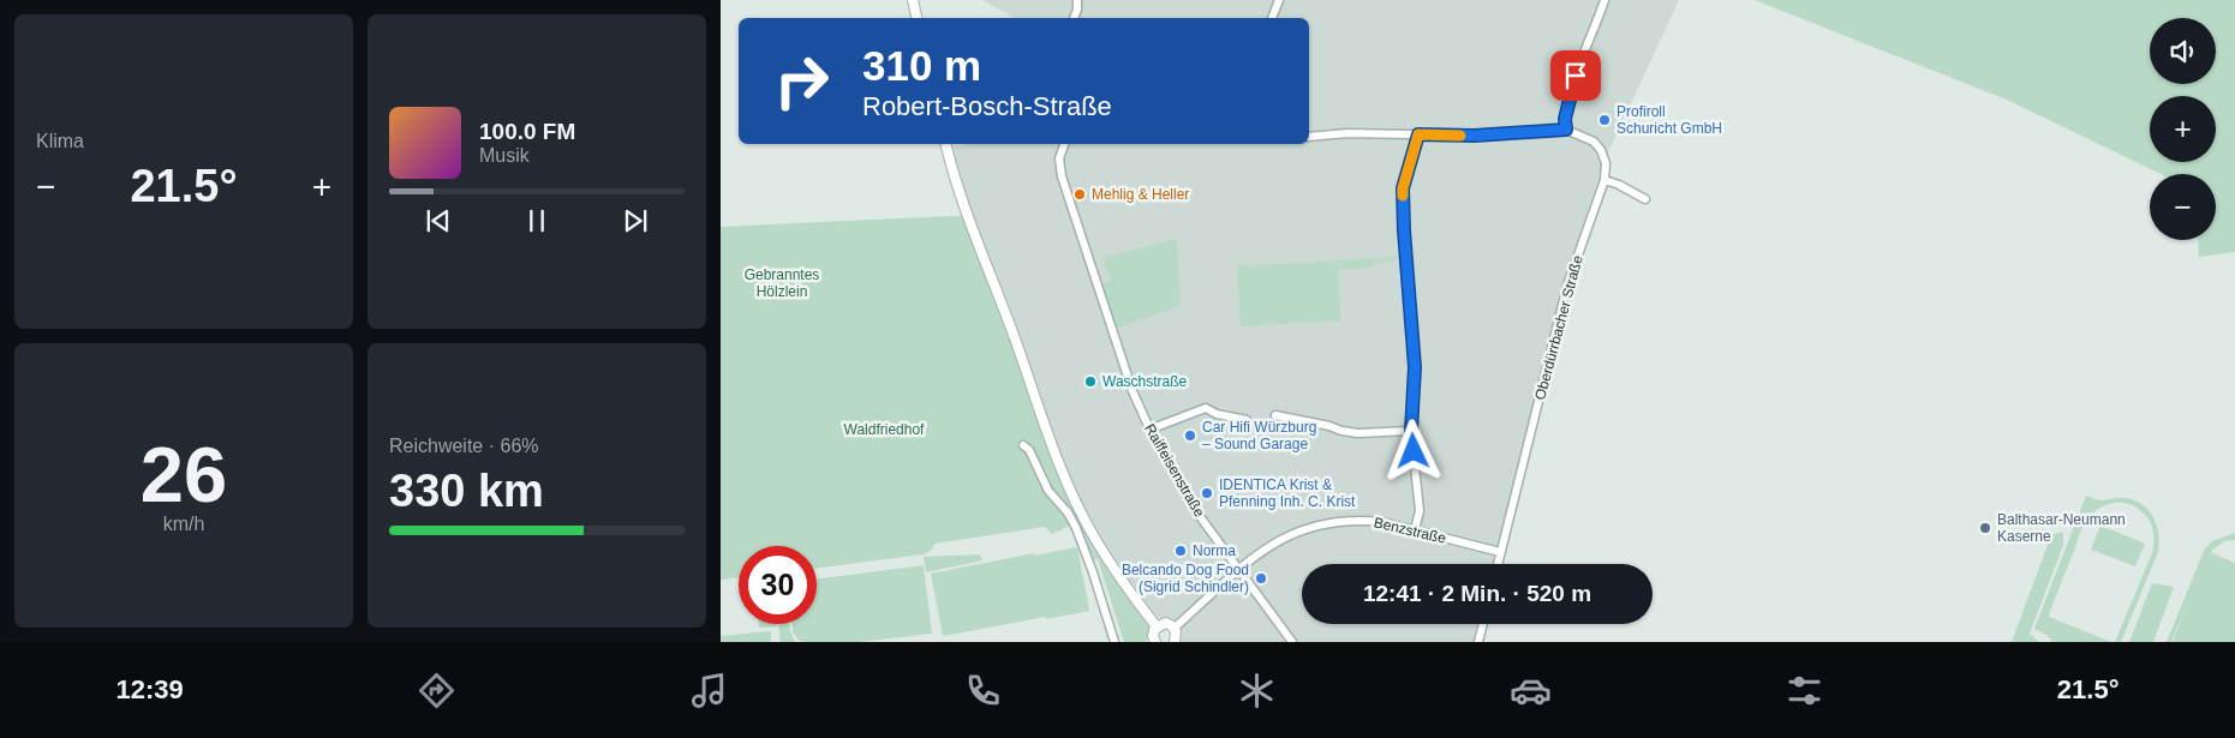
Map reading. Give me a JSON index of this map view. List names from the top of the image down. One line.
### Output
{"streets":{"street":["Oberdürrbacher Straße","Raiffeisenstraße","Benzstraße"]},"crossings":[["Oberdürrbacher Straße","Benzstraße"],["Raiffeisenstraße","Benzstraße"]],"parks":["Gebranntes Hölzlein","Waldfriedhof"],"places":["Profiroll Schuricht GmbH","Mehlig & Heller","Waschstraße","Car Hifi Würzburg – Sound Garage","IDENTICA Krist & Pfenning Inh. C. Krist","Balthasar-Neumann Kaserne","Norma","Belcando Dog Food (Sigrid Schindler)"],"page":{"tile":["Klima",["26","km/h"],["Reichweite · 66%","330 km"]],"map_buttons":["+","−"],"turn":["310 m","Robert-Bosch-Straße"],"song":["100.0 FM","Musik"],"heat":["−","21.5°","+"],"limit":"30","trip":"12:41 · 2 Min. · 520 m","tabs":["12:39","21.5°"]}}
